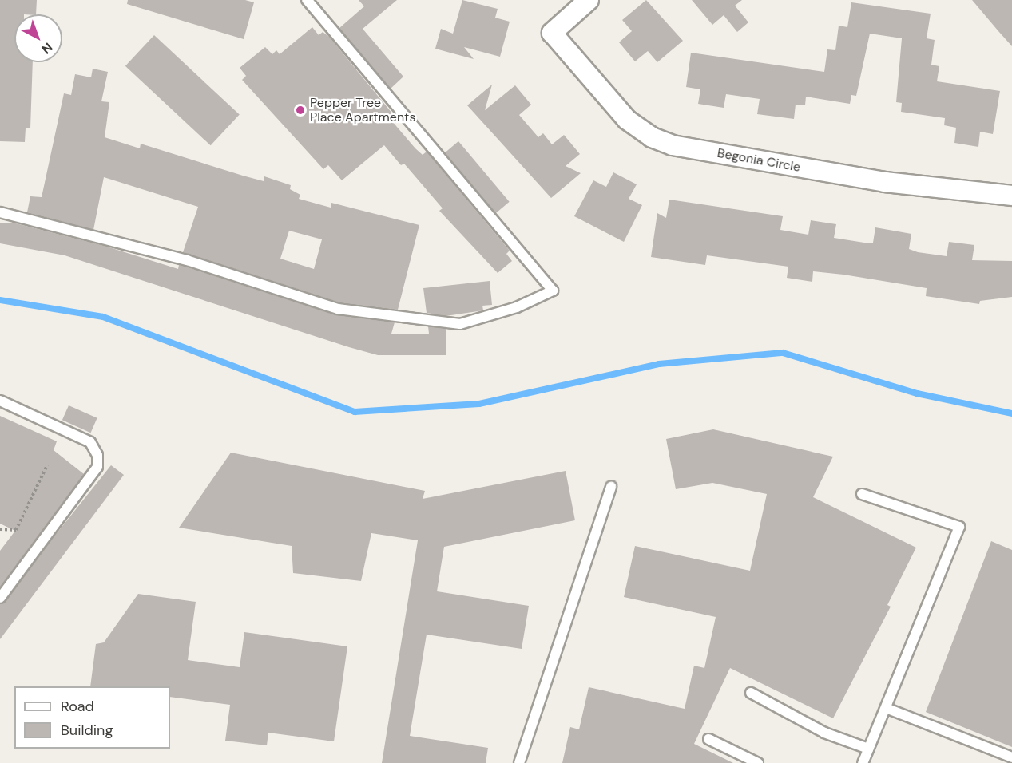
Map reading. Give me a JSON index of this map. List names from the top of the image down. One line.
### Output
{"streets":{"street":["Begonia Circle"]},"places":["Pepper Tree Place Apartments"],"legend":["Road","Building"],"north":"bottom right"}
